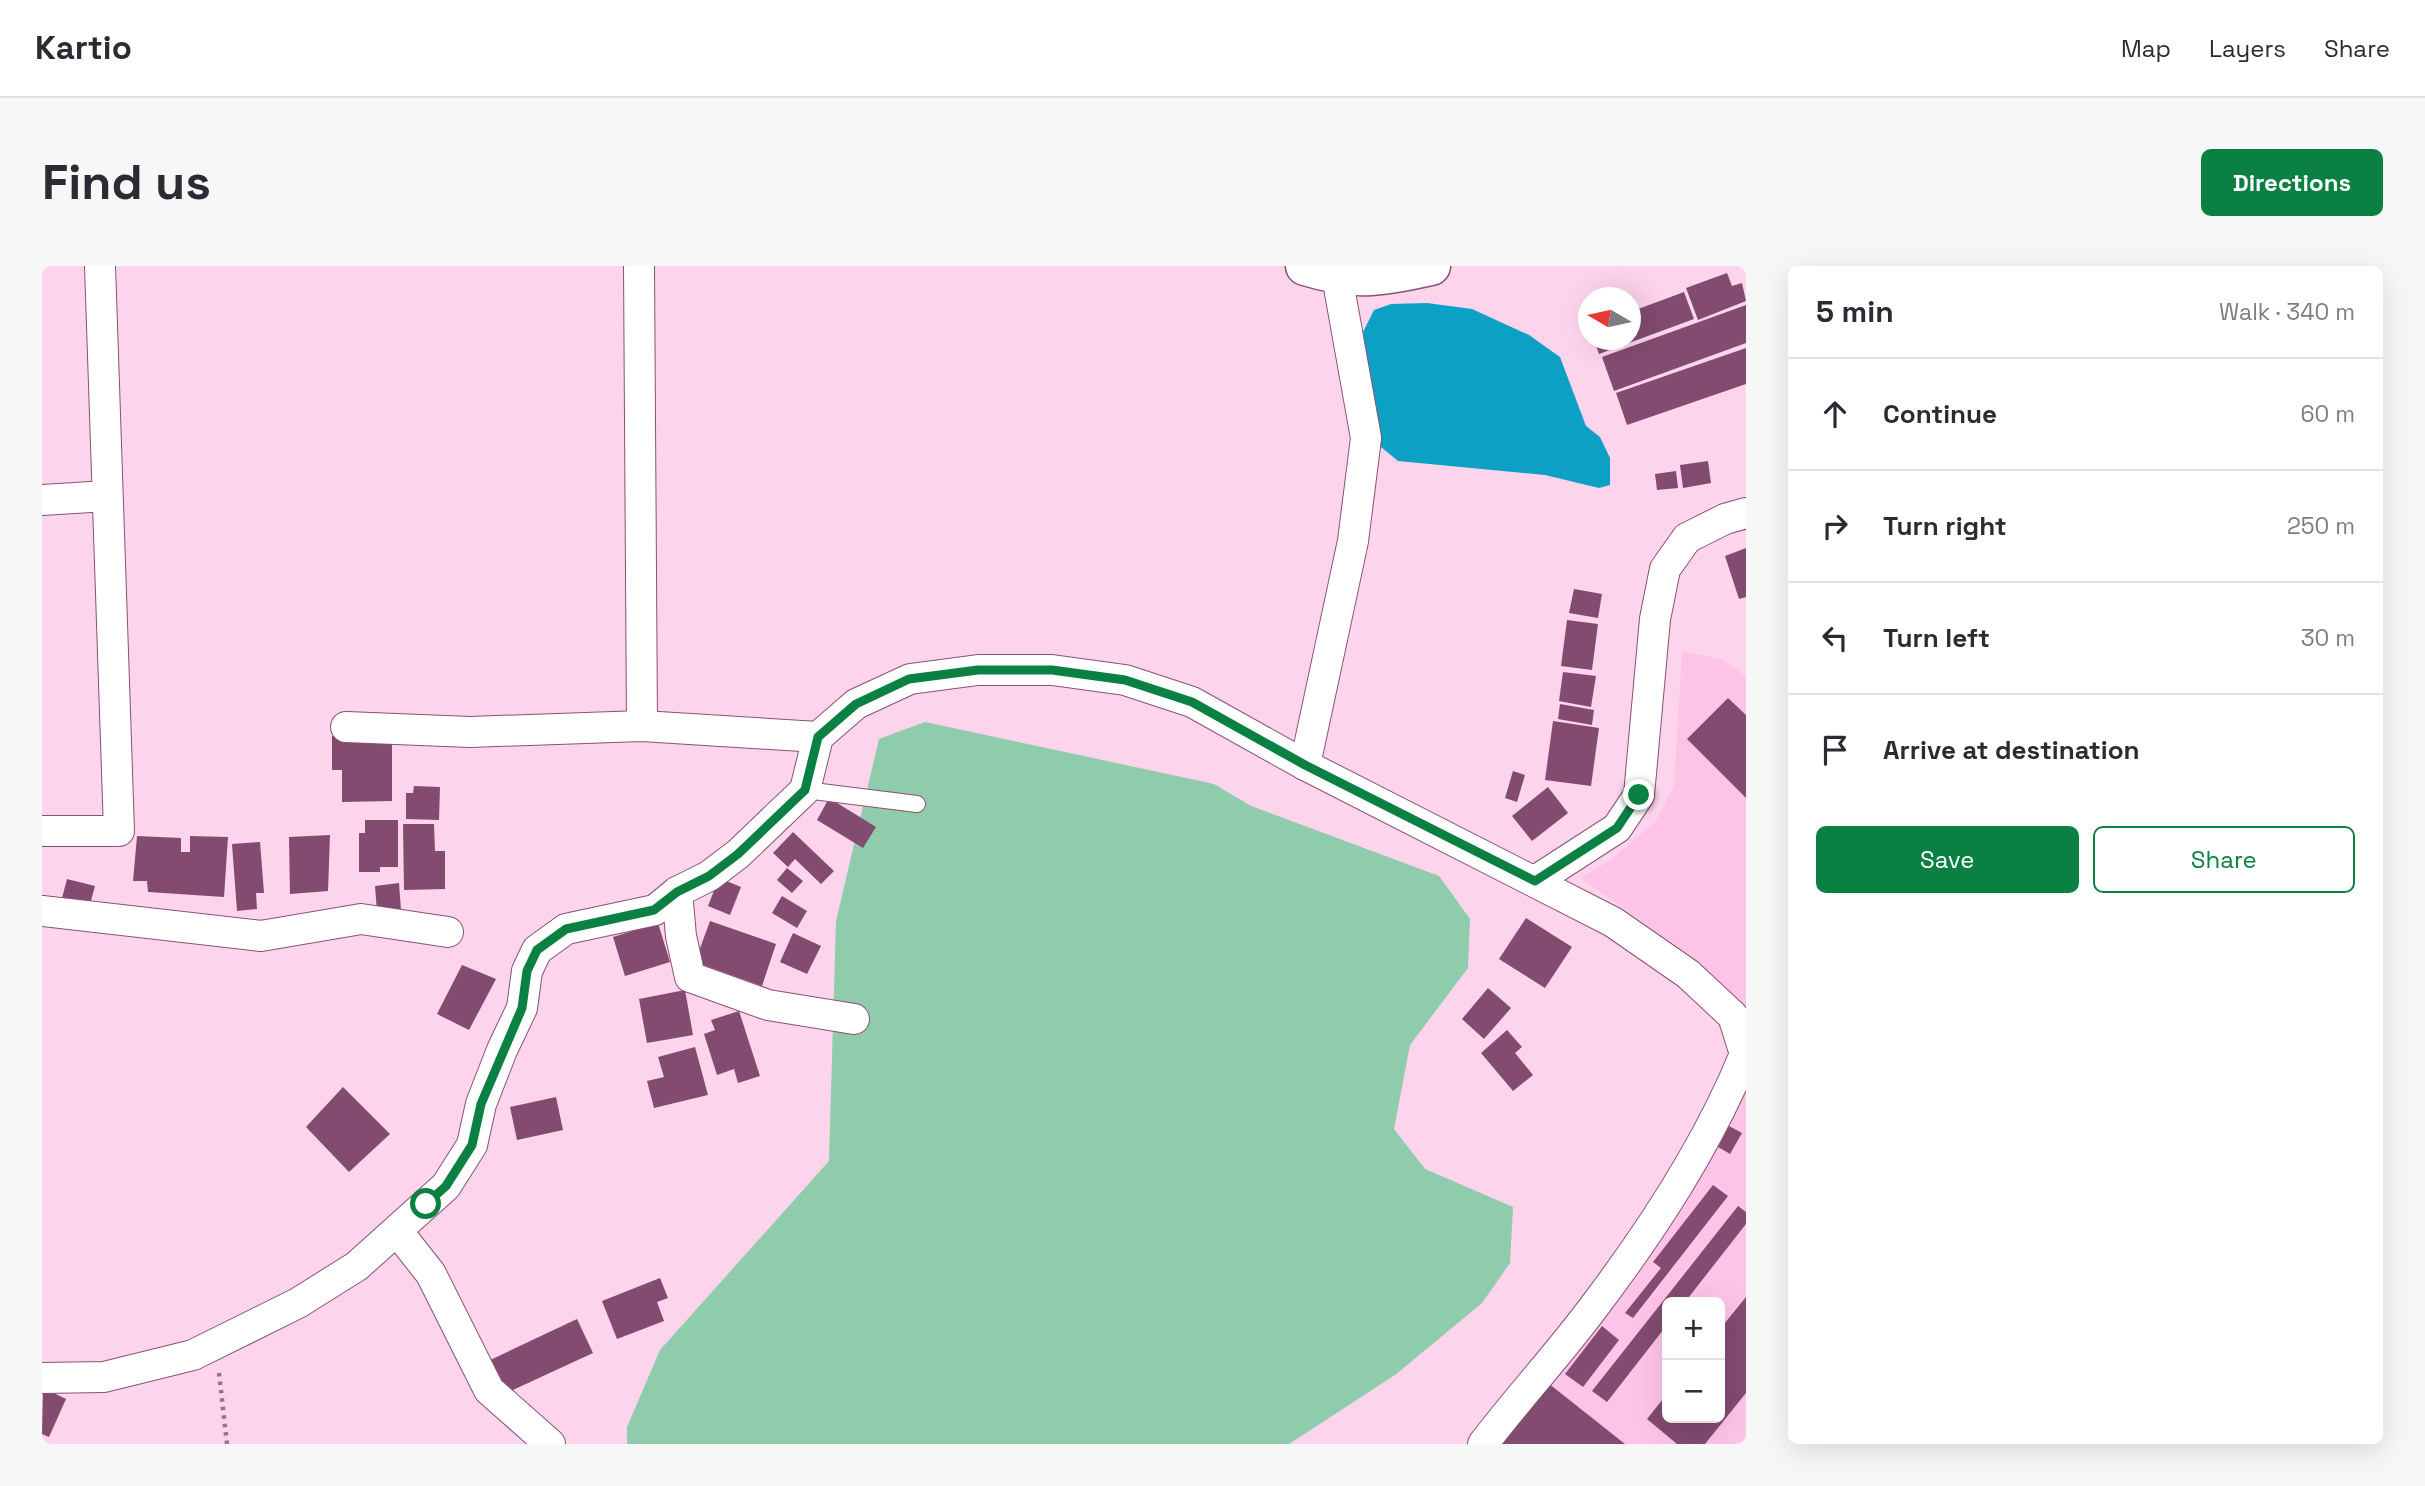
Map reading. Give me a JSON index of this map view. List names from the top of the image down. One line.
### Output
{"north":"left","page":{"header":"Kartio","nav":["Map","Layers","Share"],"buttons":["Directions",["Save","Share"]],"title":"Find us","heading":["5 min","Walk · 340 m"],"list":[["Continue","60 m"],["Turn right","250 m"],["Turn left","30 m"],"Arrive at destination"],"map_buttons":["+","−"]}}
